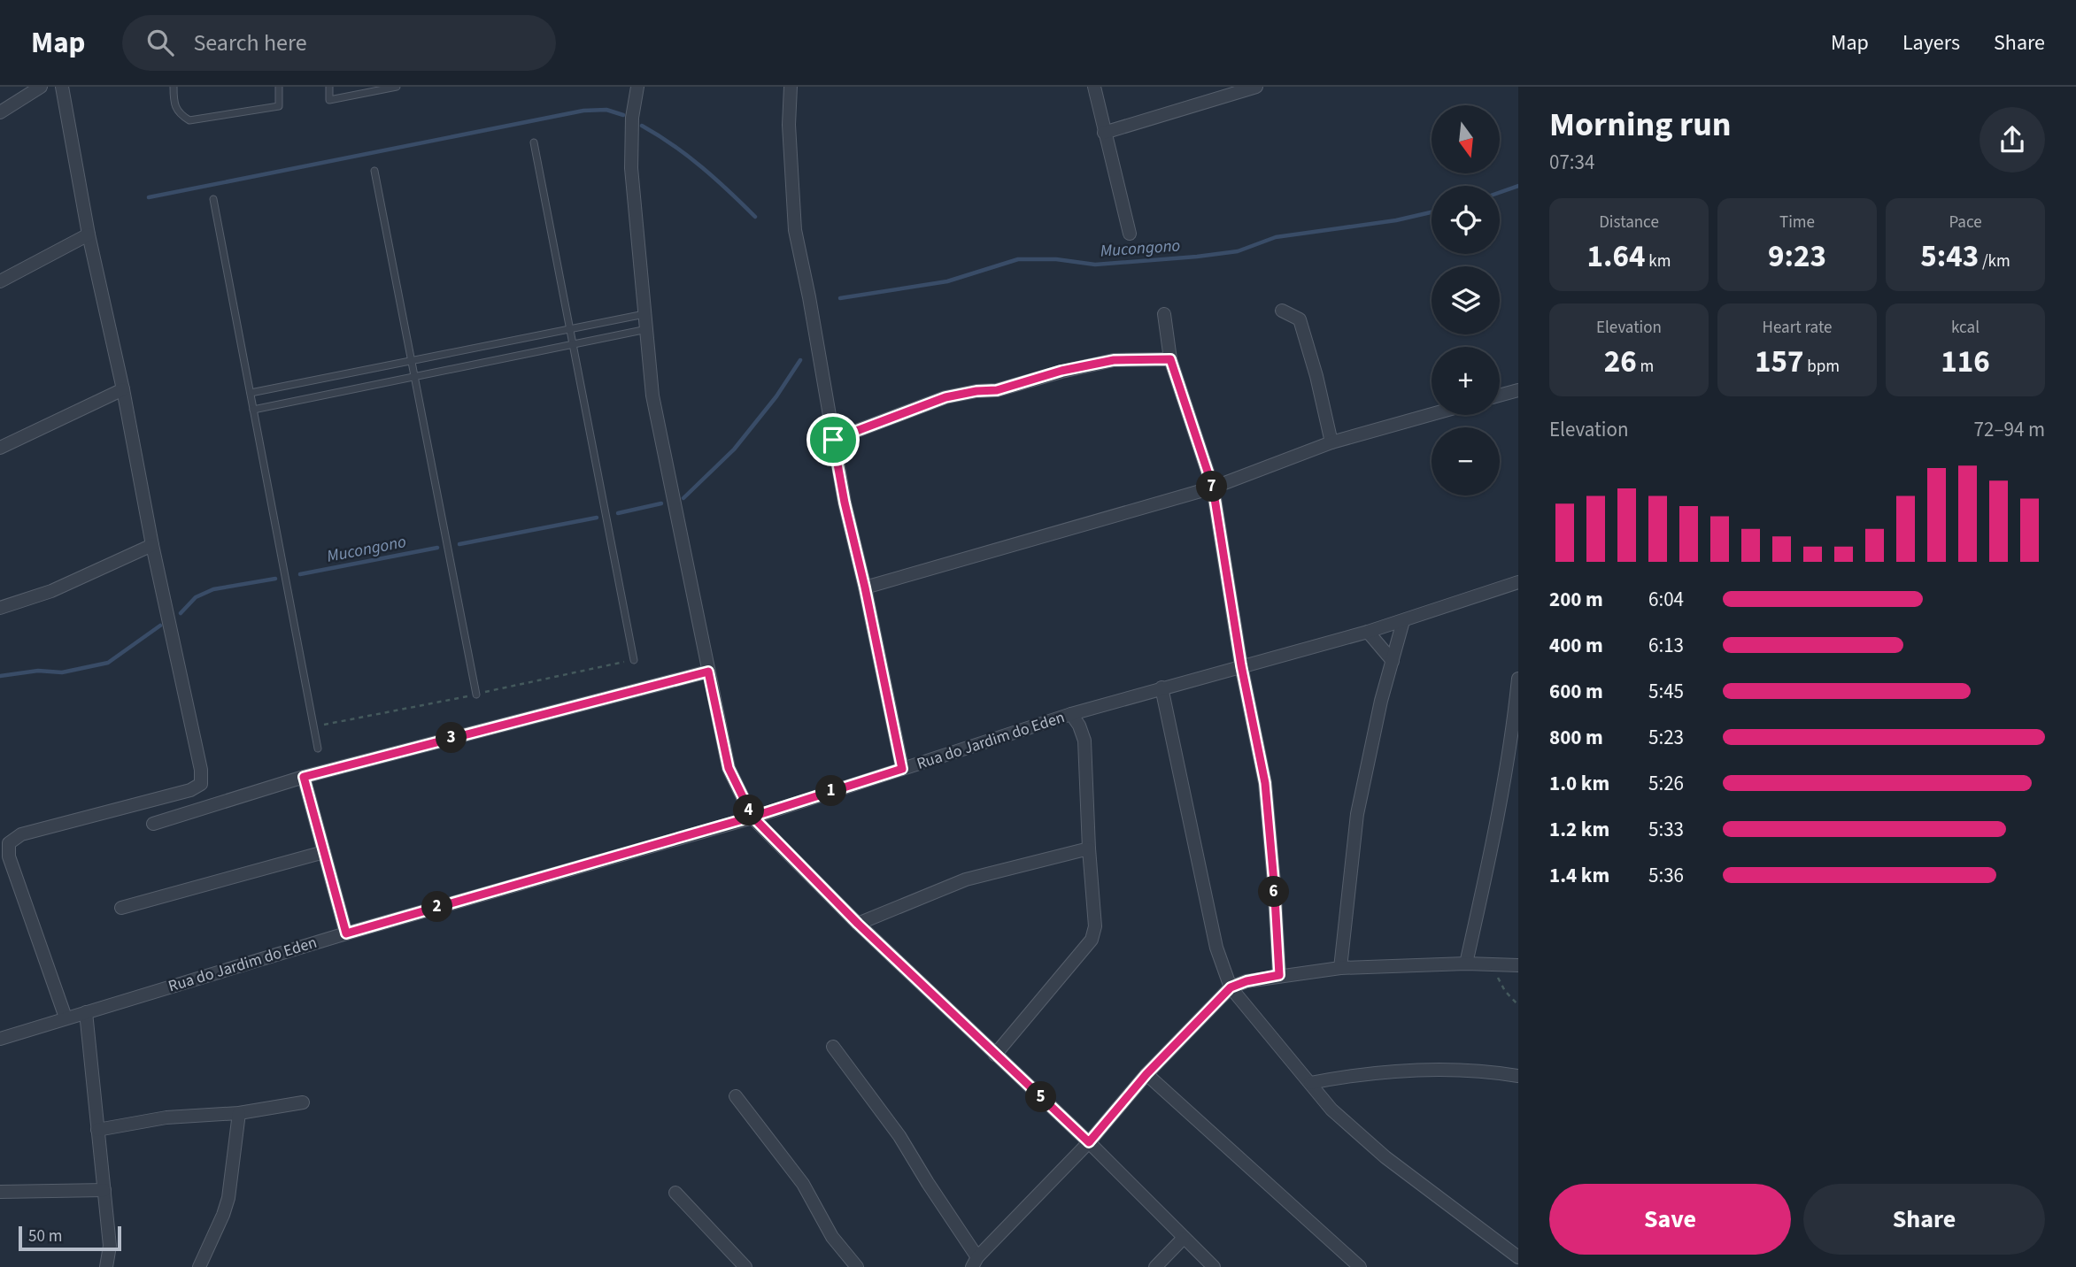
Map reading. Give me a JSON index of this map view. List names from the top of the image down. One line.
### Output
{"streets":{"street":["Rua do Jardim do Eden"]},"water":["Mucongono"],"scale_bar":"50 m","north":"bottom","page":{"header":"Map","search":"Search here","nav":["Map","Layers","Share"],"heading":["Morning run","07:34"],"map_buttons":["+","−"],"stats":[["Distance","1.64 km"],["Time","9:23"],["Pace","5:43 /km"],["Elevation","26 m"],["Heart rate","157 bpm"],["kcal","116"]],"chart":["Elevation","72–94 m"],"pins":["7","3","1","4","6","2","5"],"list":[{"name":"200 m","note":"6:04"},{"name":"400 m","note":"6:13"},{"name":"600 m","note":"5:45"},{"name":"800 m","note":"5:23"},{"name":"1.0 km","note":"5:26"},{"name":"1.2 km","note":"5:33"},{"name":"1.4 km","note":"5:36"}],"buttons":["Save","Share"],"scale":"50 m"}}
